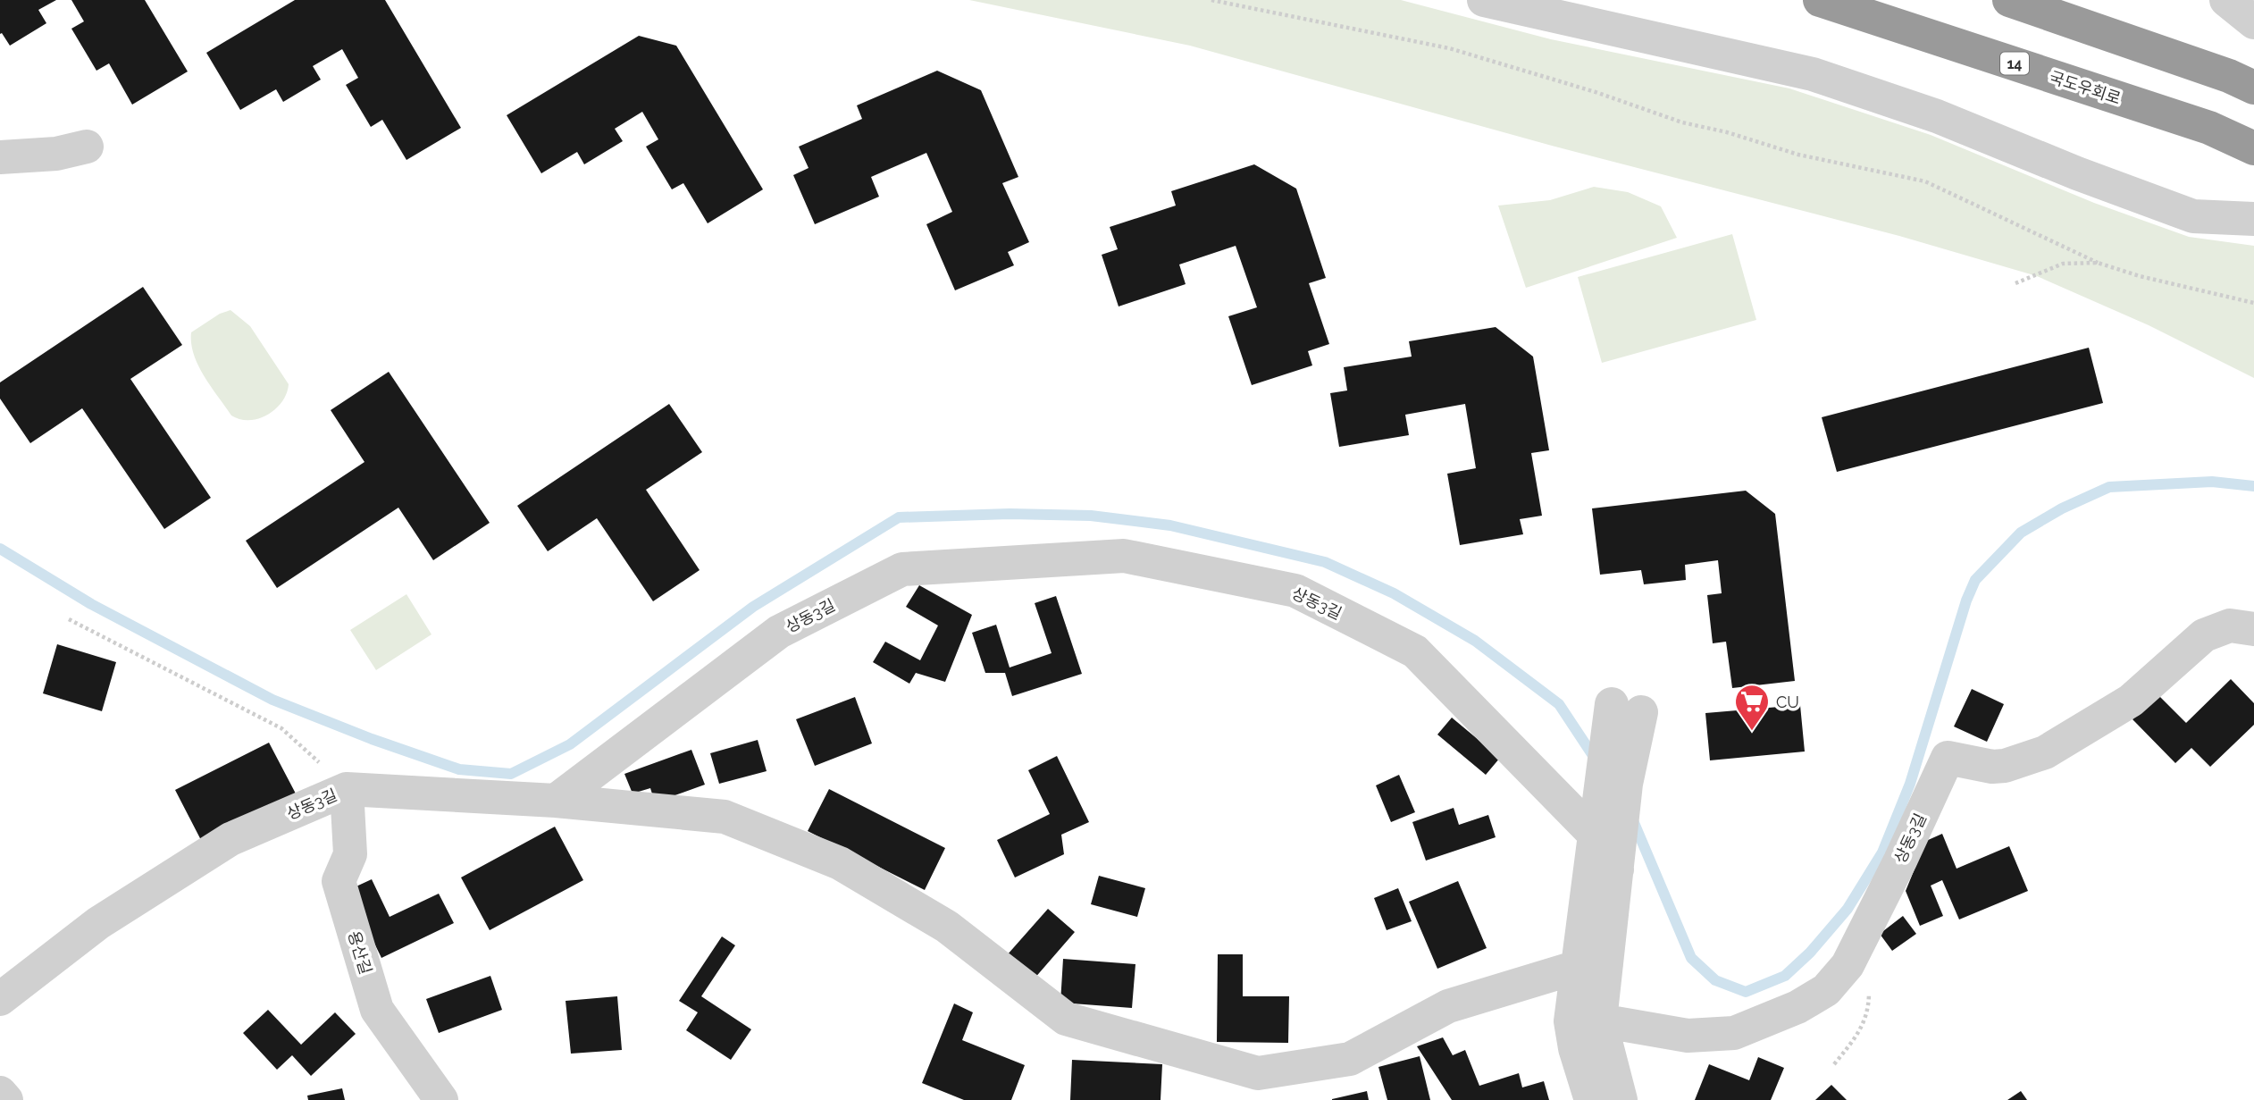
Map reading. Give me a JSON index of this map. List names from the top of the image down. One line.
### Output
{"streets":{"highway":["14","국도우회로"],"street":["상동3길","용산길"]},"crossings":[["상동3길","용산길"]],"places":{"supermarket":["CU"]}}
